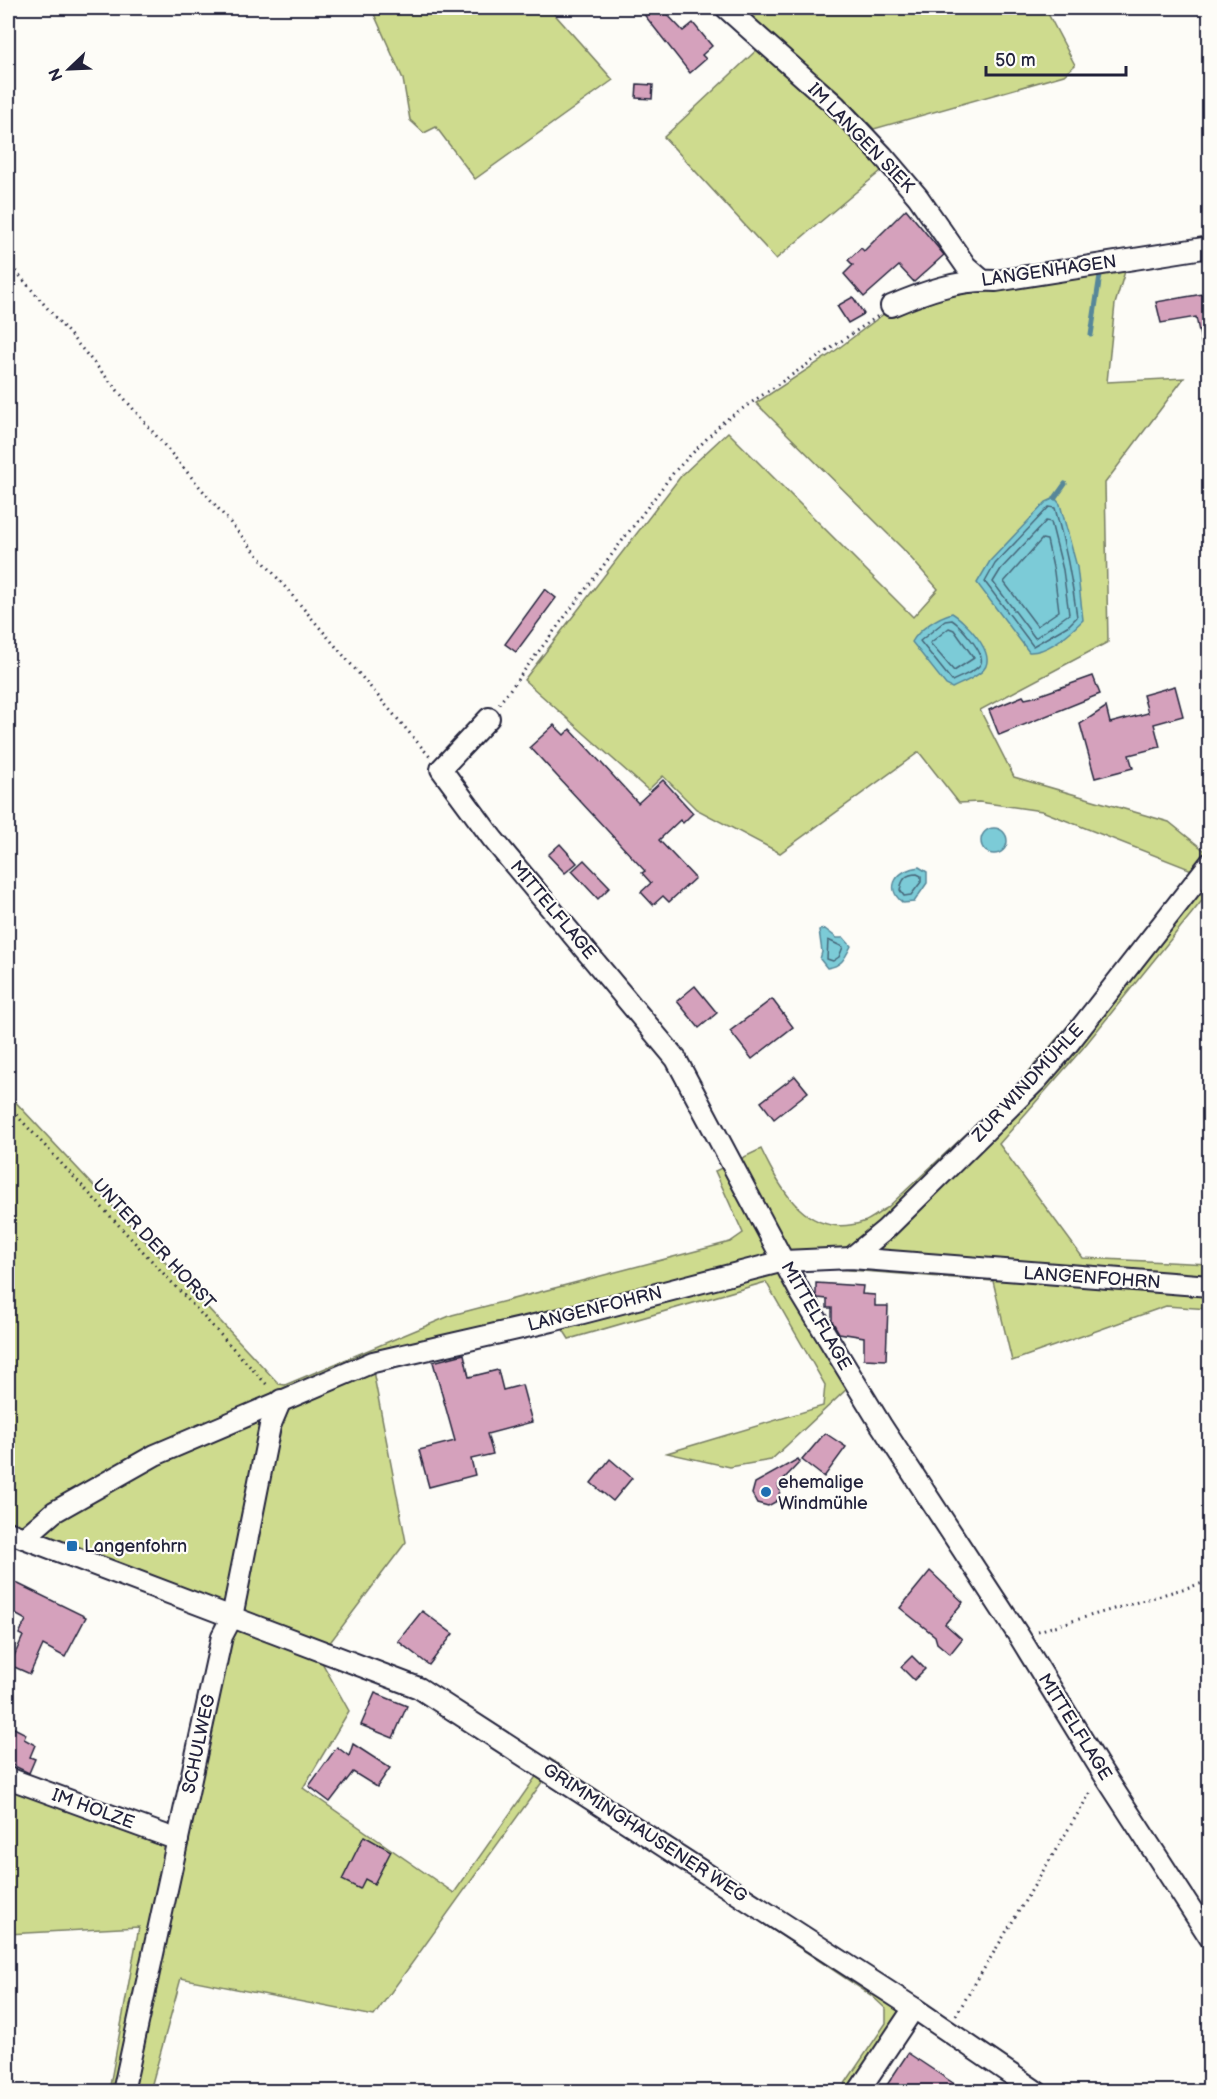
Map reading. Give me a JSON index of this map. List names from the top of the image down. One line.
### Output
{"streets":{"street":["IM LANGEN SIEK","LANGENHAGEN","MITTELFLAGE","ZUR WINDMÜHLE","LANGENFOHRN","SCHULWEG","IM HOLZE","GRIMMINGHAUSENER WEG"],"path":["UNTER DER HORST"]},"crossings":[["IM LANGEN SIEK","LANGENHAGEN"],["MITTELFLAGE","LANGENFOHRN"],["ZUR WINDMÜHLE","LANGENFOHRN"],["UNTER DER HORST","LANGENFOHRN"],["UNTER DER HORST","SCHULWEG"],["LANGENFOHRN","SCHULWEG"],["LANGENFOHRN","GRIMMINGHAUSENER WEG"],["SCHULWEG","IM HOLZE"],["SCHULWEG","GRIMMINGHAUSENER WEG"]],"places":{"other":["ehemalige Windmühle"],"transit":["Langenfohrn"]},"scale_bar":"50 m","north":"bottom left"}
